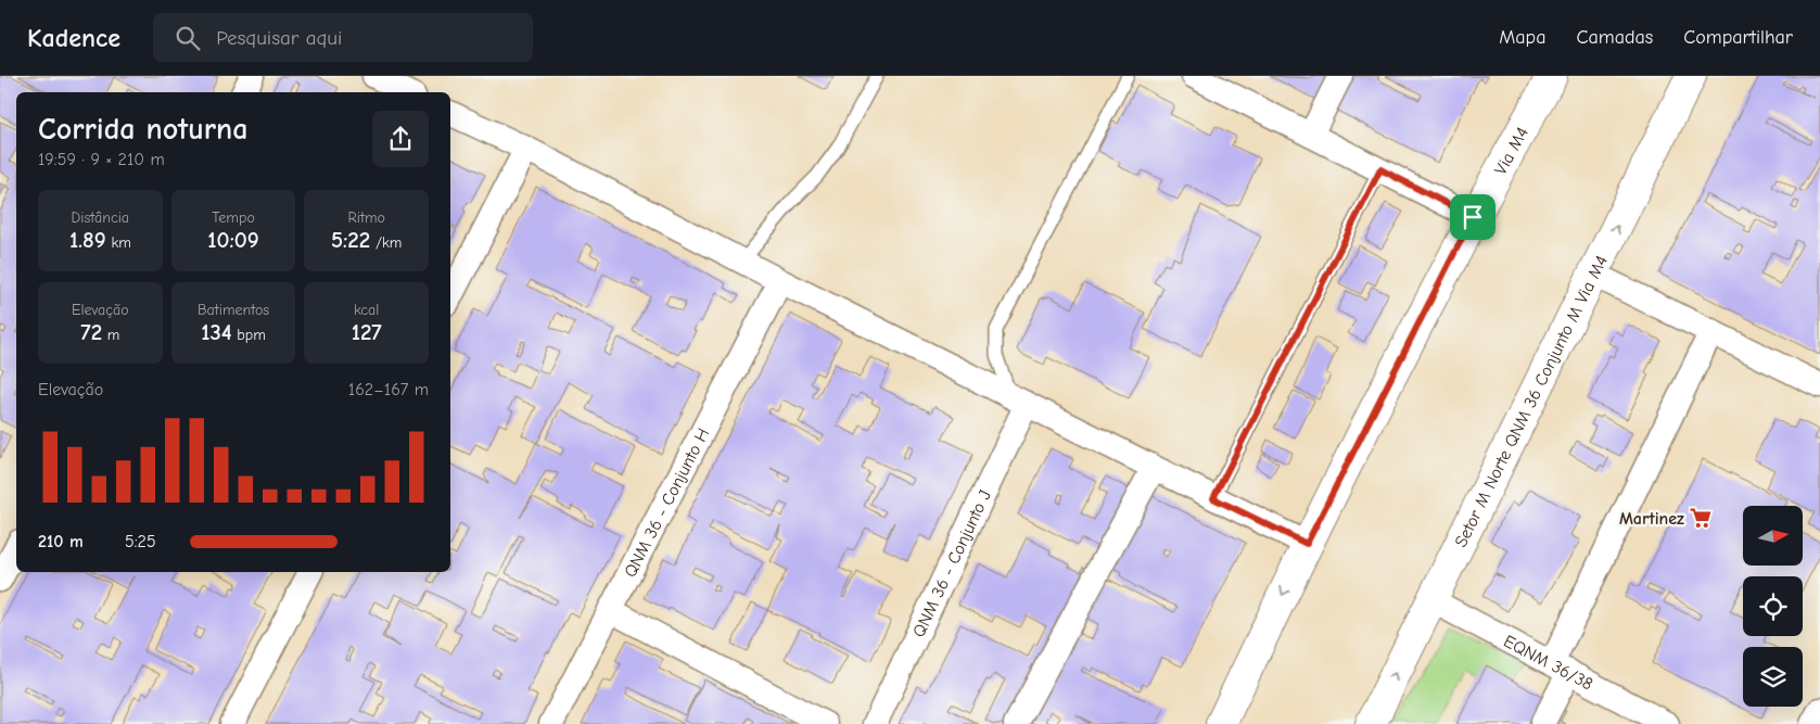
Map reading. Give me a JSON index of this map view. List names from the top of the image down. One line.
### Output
{"streets":{"main road":["Via M4","Setor M Norte QNM 36 Conjunto M Via M4"],"street":["QNM 36 - Conjunto H","QNM 36 - Conjunto J","EQNM 36/38"]},"crossings":[["Setor M Norte QNM 36 Conjunto M Via M4","EQNM 36/38"]],"one_way":["Setor M Norte QNM 36 Conjunto M Via M4"],"places":{"supermarket":["Martinez"]},"north":"right","page":{"header":"Kadence","search":"Pesquisar aqui","nav":["Mapa","Camadas","Compartilhar"],"heading":["Corrida noturna","19:59 · 9 × 210 m"],"stats":[["Distância","1.89 km"],["Tempo","10:09"],["Ritmo","5:22 /km"],["Elevação","72 m"],["Batimentos","134 bpm"],["kcal","127"]],"chart":["Elevação","162–167 m"],"list":[{"name":"210 m","note":"5:25"}]}}
